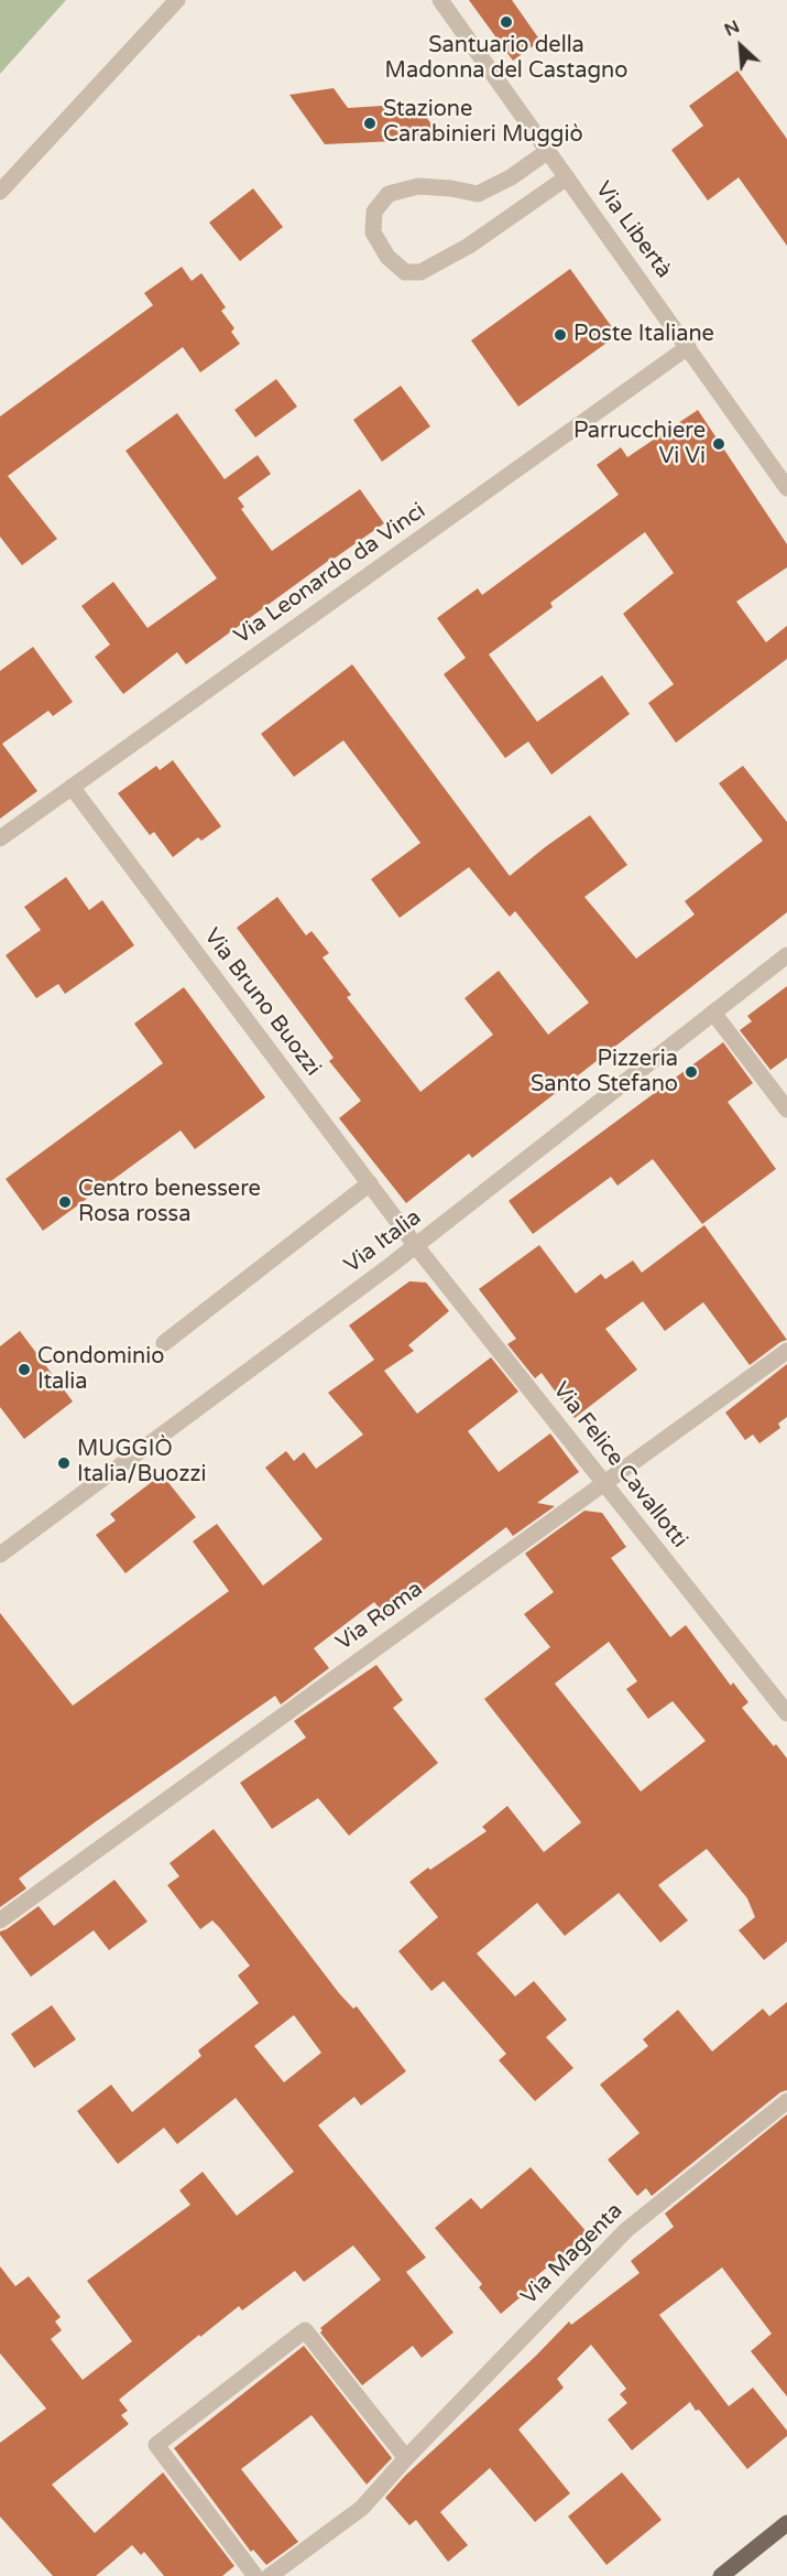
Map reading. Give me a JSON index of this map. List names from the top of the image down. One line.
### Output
{"streets":{"street":["Via Libertà","Via Leonardo da Vinci","Via Bruno Buozzi","Via Italia","Via Felice Cavallotti","Via Roma","Via Magenta"]},"crossings":[["Via Libertà","Via Leonardo da Vinci"],["Via Leonardo da Vinci","Via Bruno Buozzi"],["Via Bruno Buozzi","Via Italia"],["Via Bruno Buozzi","Via Felice Cavallotti"],["Via Italia","Via Felice Cavallotti"],["Via Felice Cavallotti","Via Roma"]],"places":["Santuario della Madonna del Castagno","Stazione Carabinieri Muggiò","Poste Italiane","Parrucchiere Vi Vi","Pizzeria Santo Stefano","Centro benessere Rosa rossa","Condominio Italia","MUGGIÒ Italia/Buozzi"],"north":"top left"}
